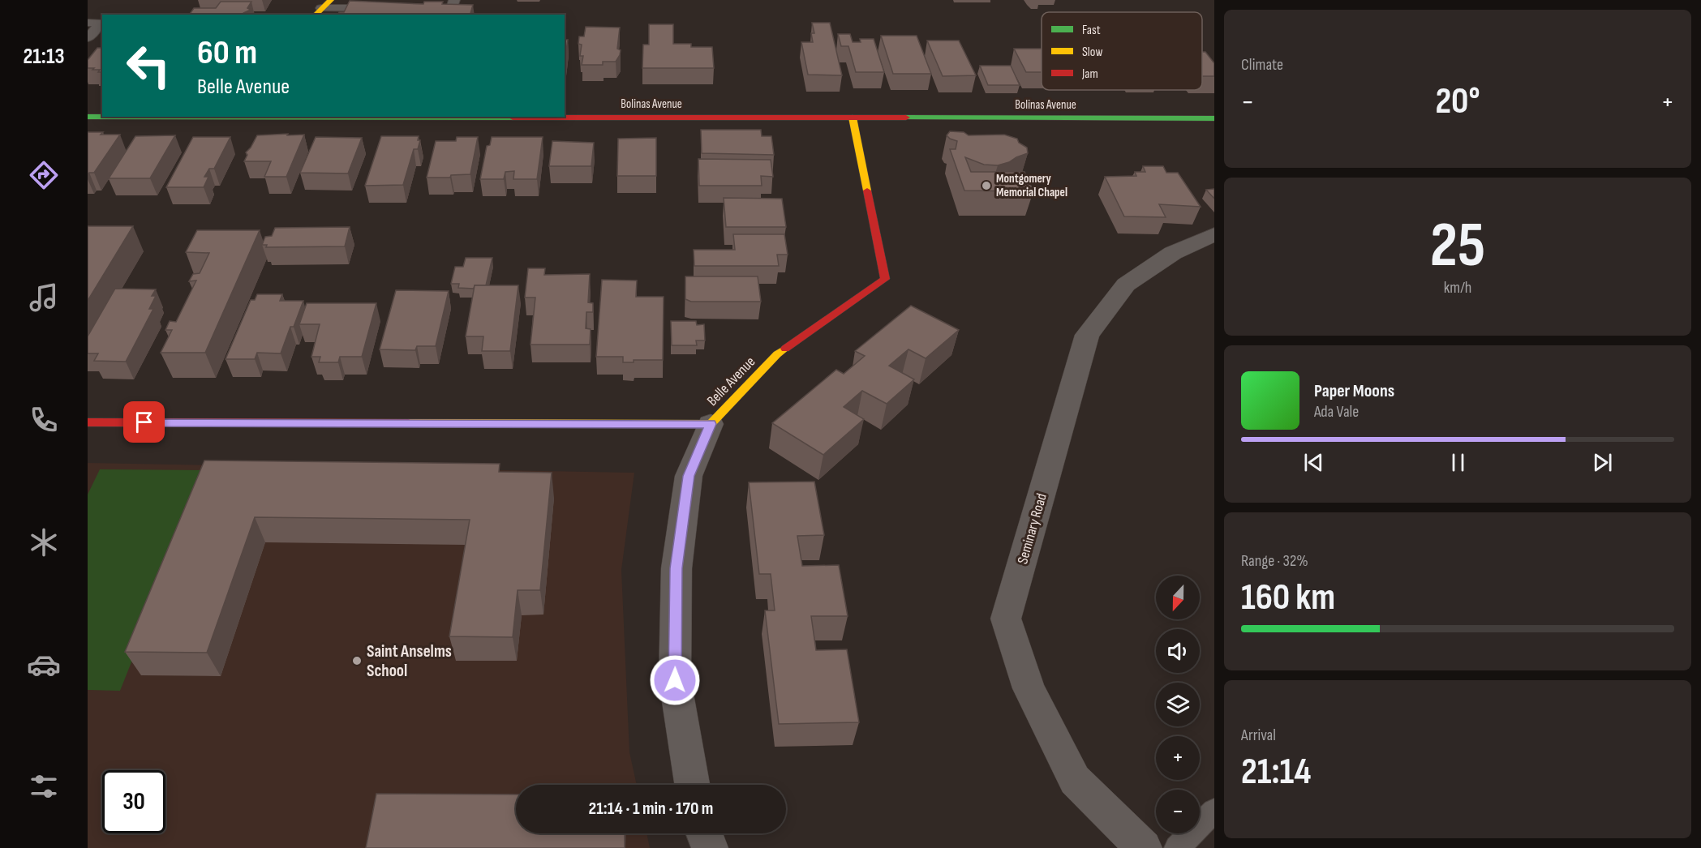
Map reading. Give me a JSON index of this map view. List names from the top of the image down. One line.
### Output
{"streets":{"street":["Bolinas Avenue","Belle Avenue","Seminary Road"]},"crossings":[["Bolinas Avenue","Belle Avenue"]],"places":["Montgomery Memorial Chapel","Saint Anselms School"],"legend":["Fast","Slow","Jam"],"north":"bottom","page":{"tabs":"21:13","tile":["Climate",["25","km/h"],["Range · 32%","160 km"],["Arrival","21:14"]],"turn":["60 m","Belle Avenue"],"heat":["−","20°","+"],"song":["Paper Moons","Ada Vale"],"map_buttons":["+","−"],"limit":"30","trip":"21:14 · 1 min · 170 m"}}
